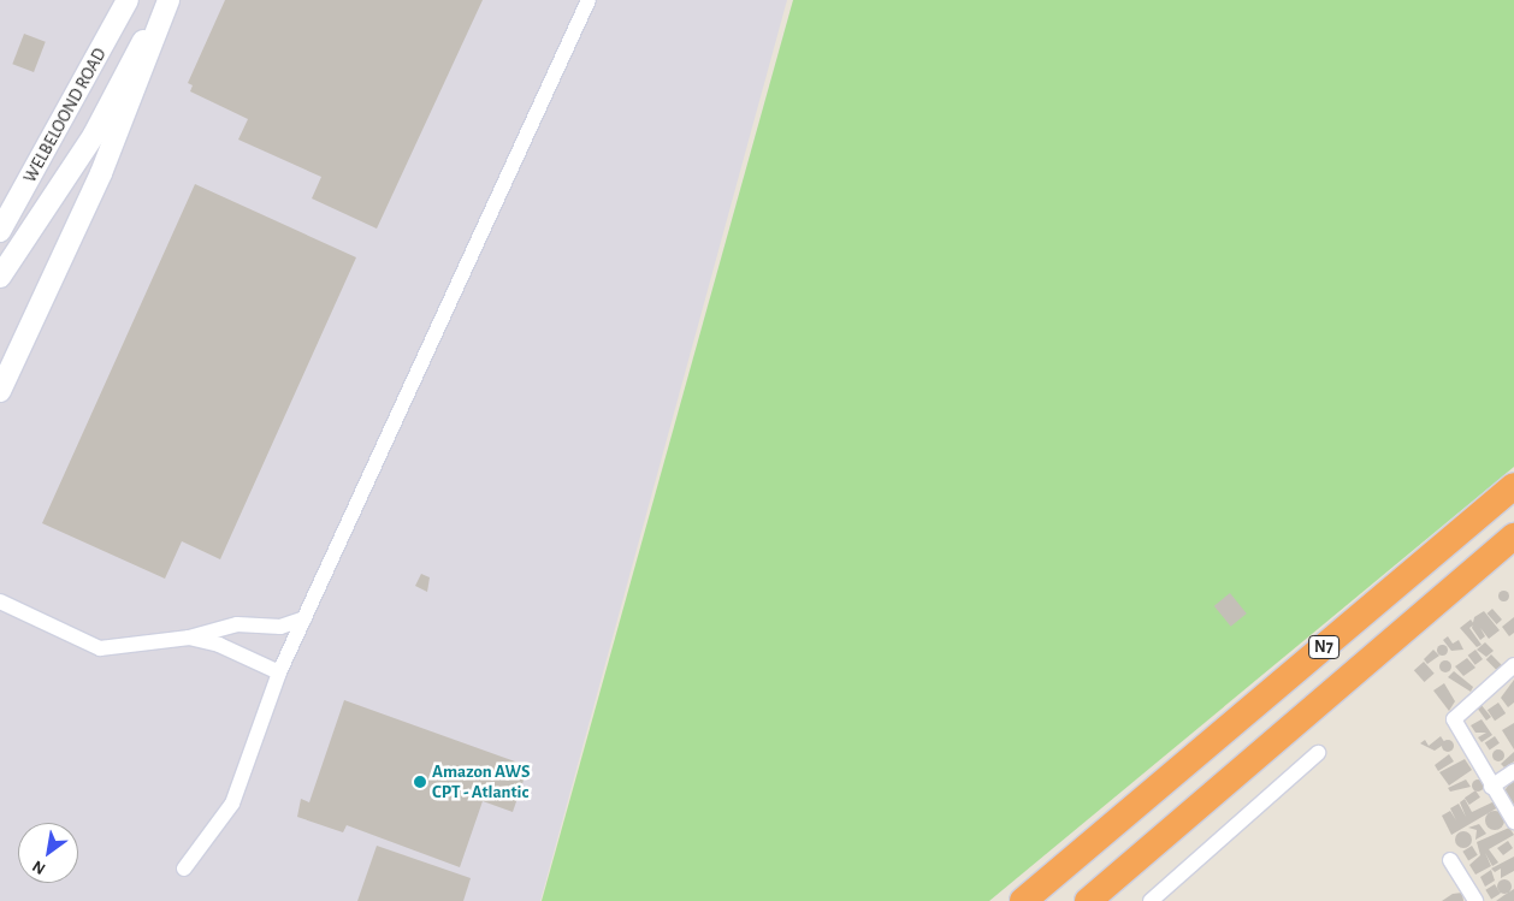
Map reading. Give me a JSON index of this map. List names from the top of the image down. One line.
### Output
{"streets":{"highway":["N7"],"main road":["WELBELOOND ROAD"]},"places":["Amazon AWS CPT - Atlantic"],"north":"bottom left"}
